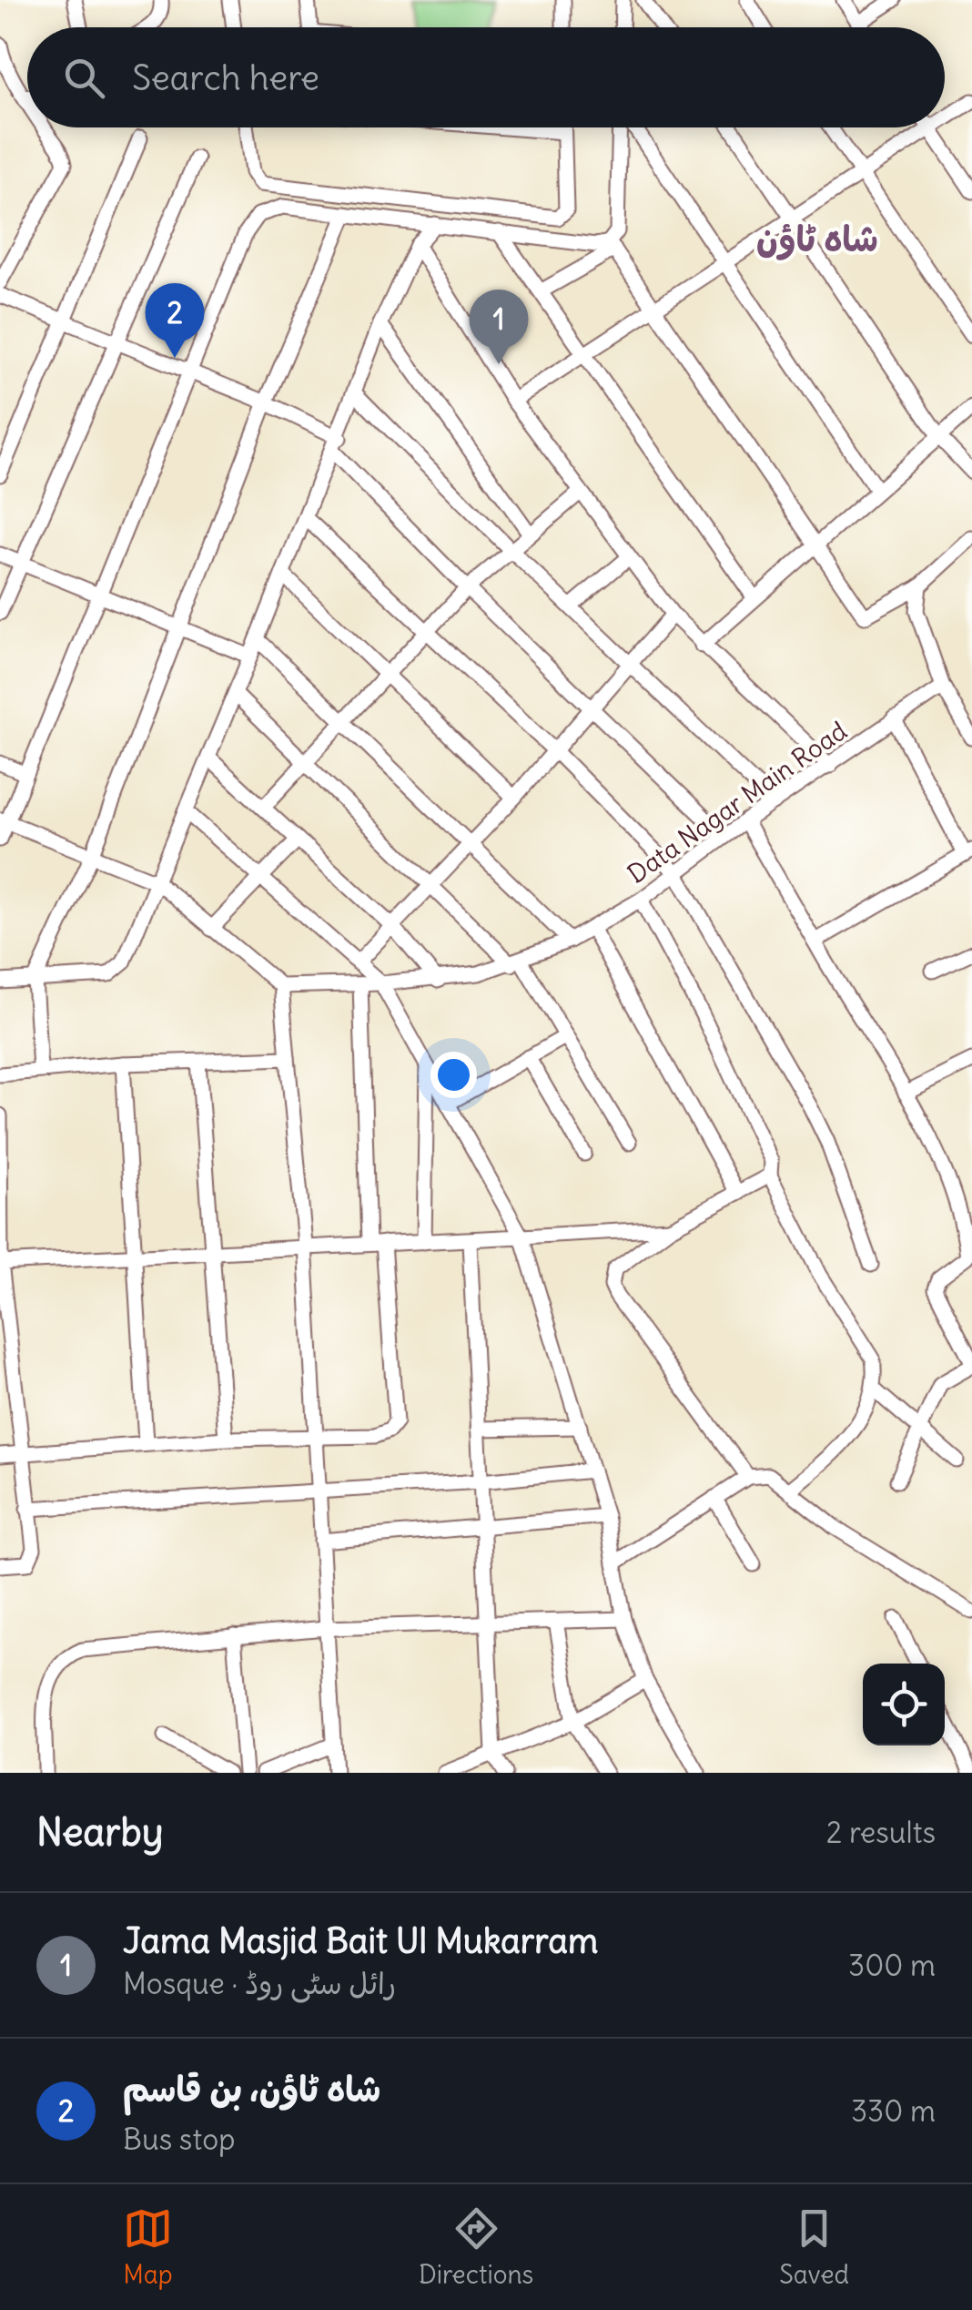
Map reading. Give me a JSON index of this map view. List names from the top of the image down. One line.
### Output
{"streets":{"street":["Data Nagar Main Road"]},"districts":["شاہ ٹاؤن"],"page":{"search":"Search here","pins":["2","1"],"heading":["Nearby","2 results"],"list":[{"mark":"1","name":"Jama Masjid Bait Ul Mukarram","note":"Mosque · رائل سٹی روڈ","value":"300 m"},{"mark":"2","name":"شاہ ٹاؤن، بن قاسم","note":"Bus stop","value":"330 m"}],"nav":["Map","Directions","Saved"]}}
